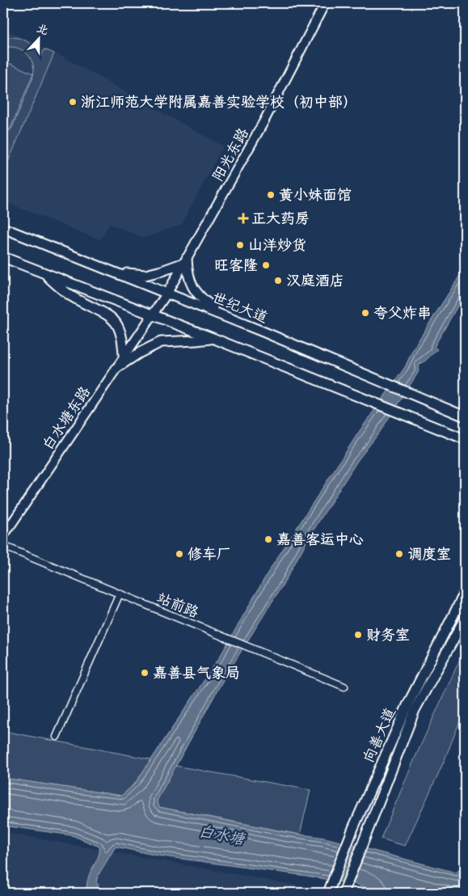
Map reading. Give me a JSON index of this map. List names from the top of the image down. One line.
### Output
{"streets":{"main road":["世纪大道","向善大道"],"street":["阳光东路","白水塘东路","站前路"]},"crossings":[["阳光东路","世纪大道"],["阳光东路","白水塘东路"]],"water":["白水塘"],"places":{"other":["浙江师范大学附属嘉善实验学校（初中部）","黄小妹面馆","山洋炒货","旺客隆","汉庭酒店","夸父炸串","嘉善客运中心","修车厂","调度室","财务室","嘉善县气象局"],"health":["正大药房"]},"north":"top"}
